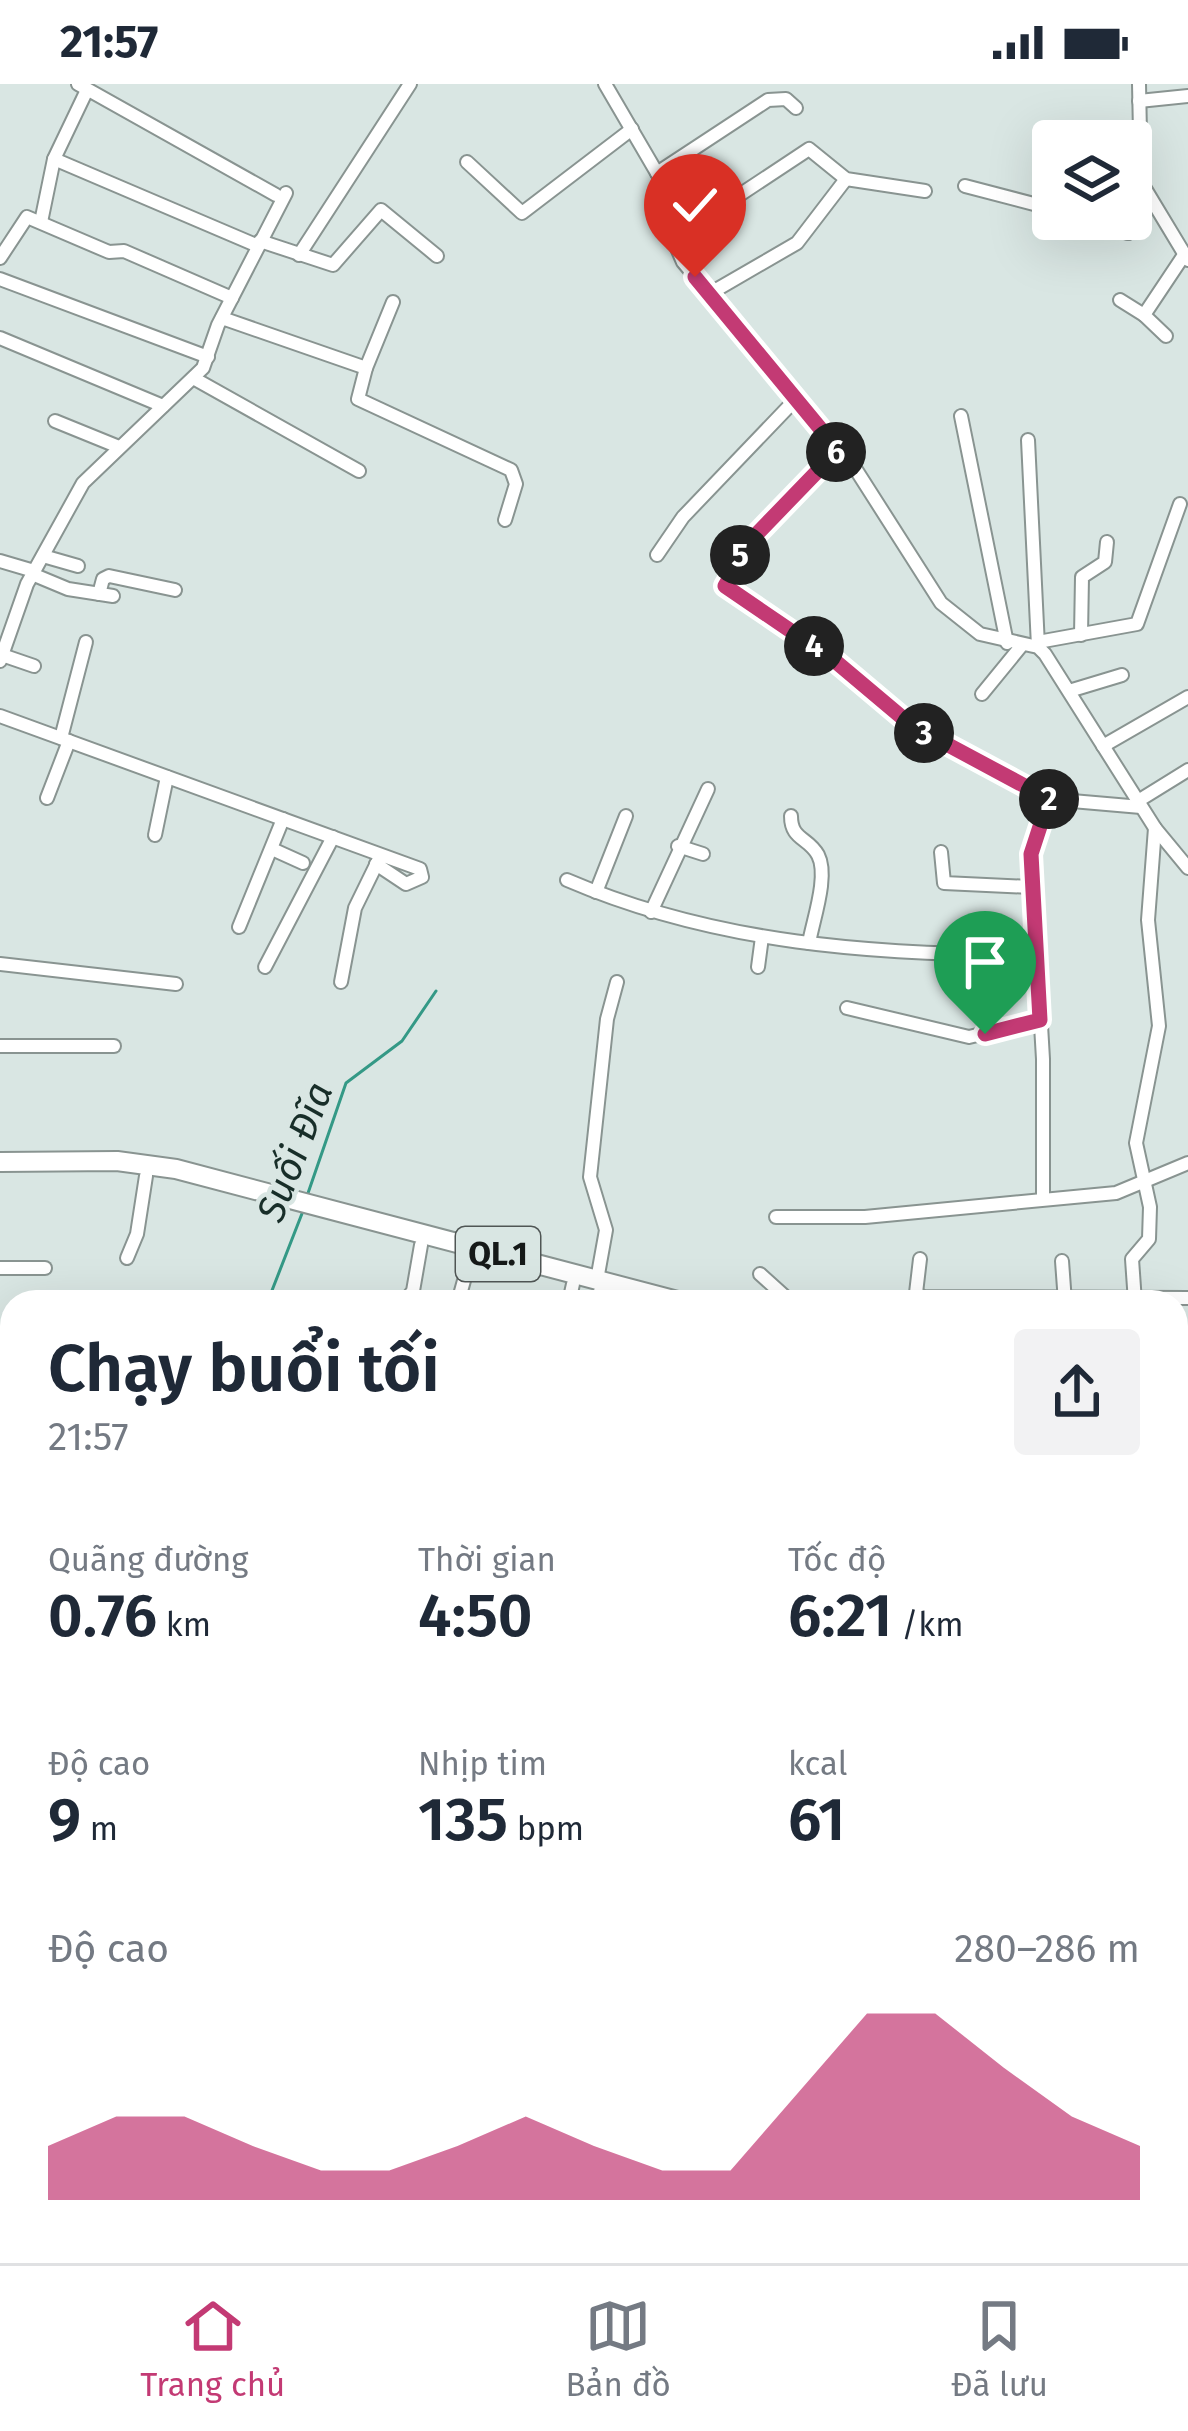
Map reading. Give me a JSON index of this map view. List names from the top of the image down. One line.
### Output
{"streets":{"highway":["QL.1"]},"water":["Suối Đĩa"],"page":{"status":"21:57","pins":["6","5","4","3","2"],"heading":["Chạy buổi tối","21:57"],"stats":[["Quãng đường","0.76 km"],["Thời gian","4:50"],["Tốc độ","6:21 /km"],["Độ cao","9 m"],["Nhịp tim","135 bpm"],["kcal","61"]],"chart":["Độ cao","280–286 m"],"tabs":["Trang chủ","Bản đồ","Đã lưu"]}}
